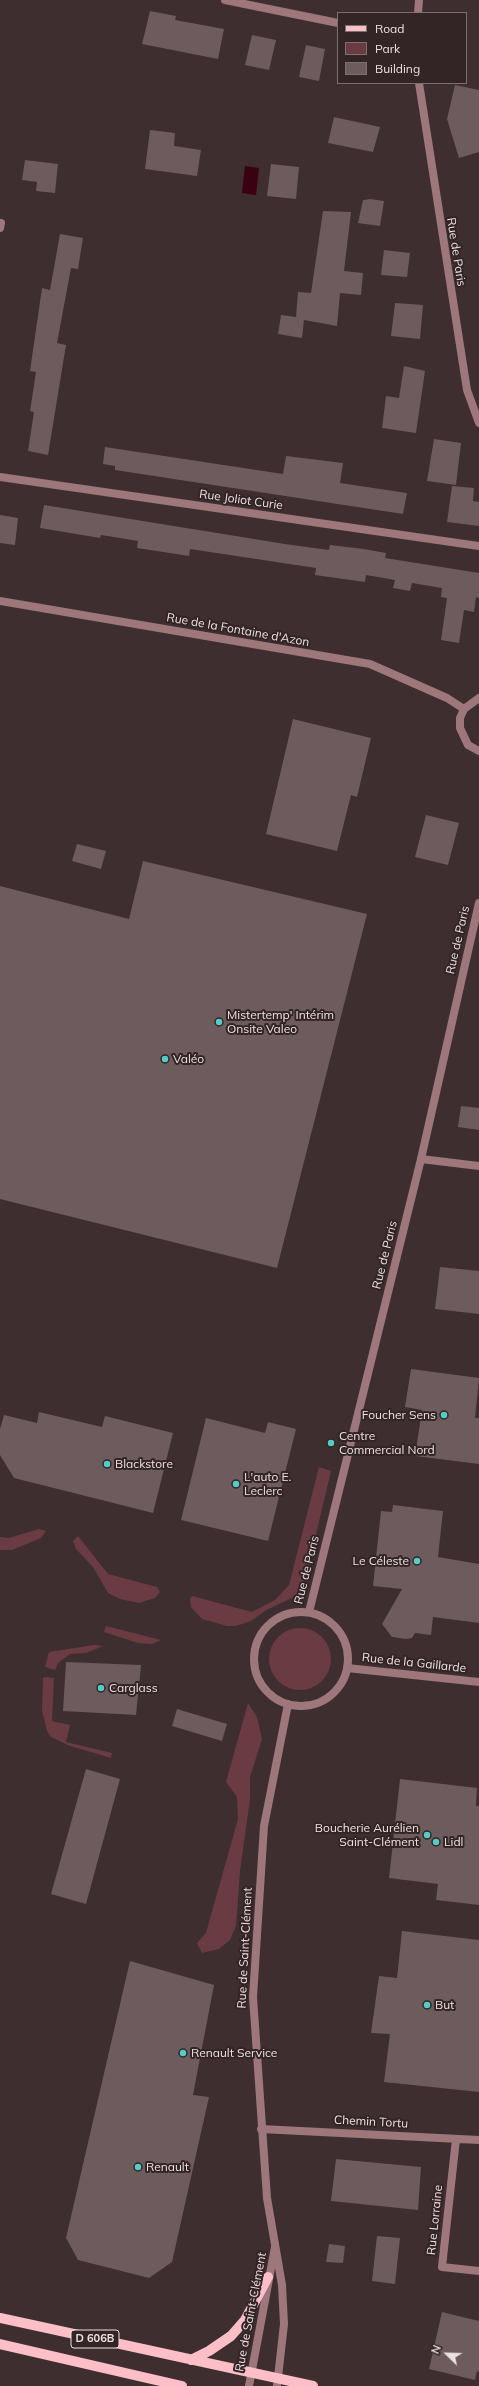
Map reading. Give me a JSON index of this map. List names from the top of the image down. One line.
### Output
{"streets":{"main road":["D 606B"],"street":["Rue de Paris","Rue Joliot Curie","Rue de la Fontaine d'Azon","Rue de la Gaillarde","Rue de Saint-Clément","Chemin Tortu","Rue Lorraine"]},"crossings":[["Rue de Paris","Rue de la Gaillarde"],["Rue de Paris","Rue de Saint-Clément"],["Rue de la Gaillarde","Rue de Saint-Clément"],["Rue de Saint-Clément","Chemin Tortu"],["Rue de Saint-Clément","D 606B"],["Chemin Tortu","Rue Lorraine"]],"places":["Mistertemp' Intérim Onsite Valeo","Valéo","Foucher Sens","Centre Commercial Nord","Blackstore","L'auto E. Leclerc","Le Céleste","Carglass","Boucherie Aurélien Saint-Clément","Lidl","But","Renault Service","Renault"],"legend":["Road","Park","Building"],"north":"top left"}
